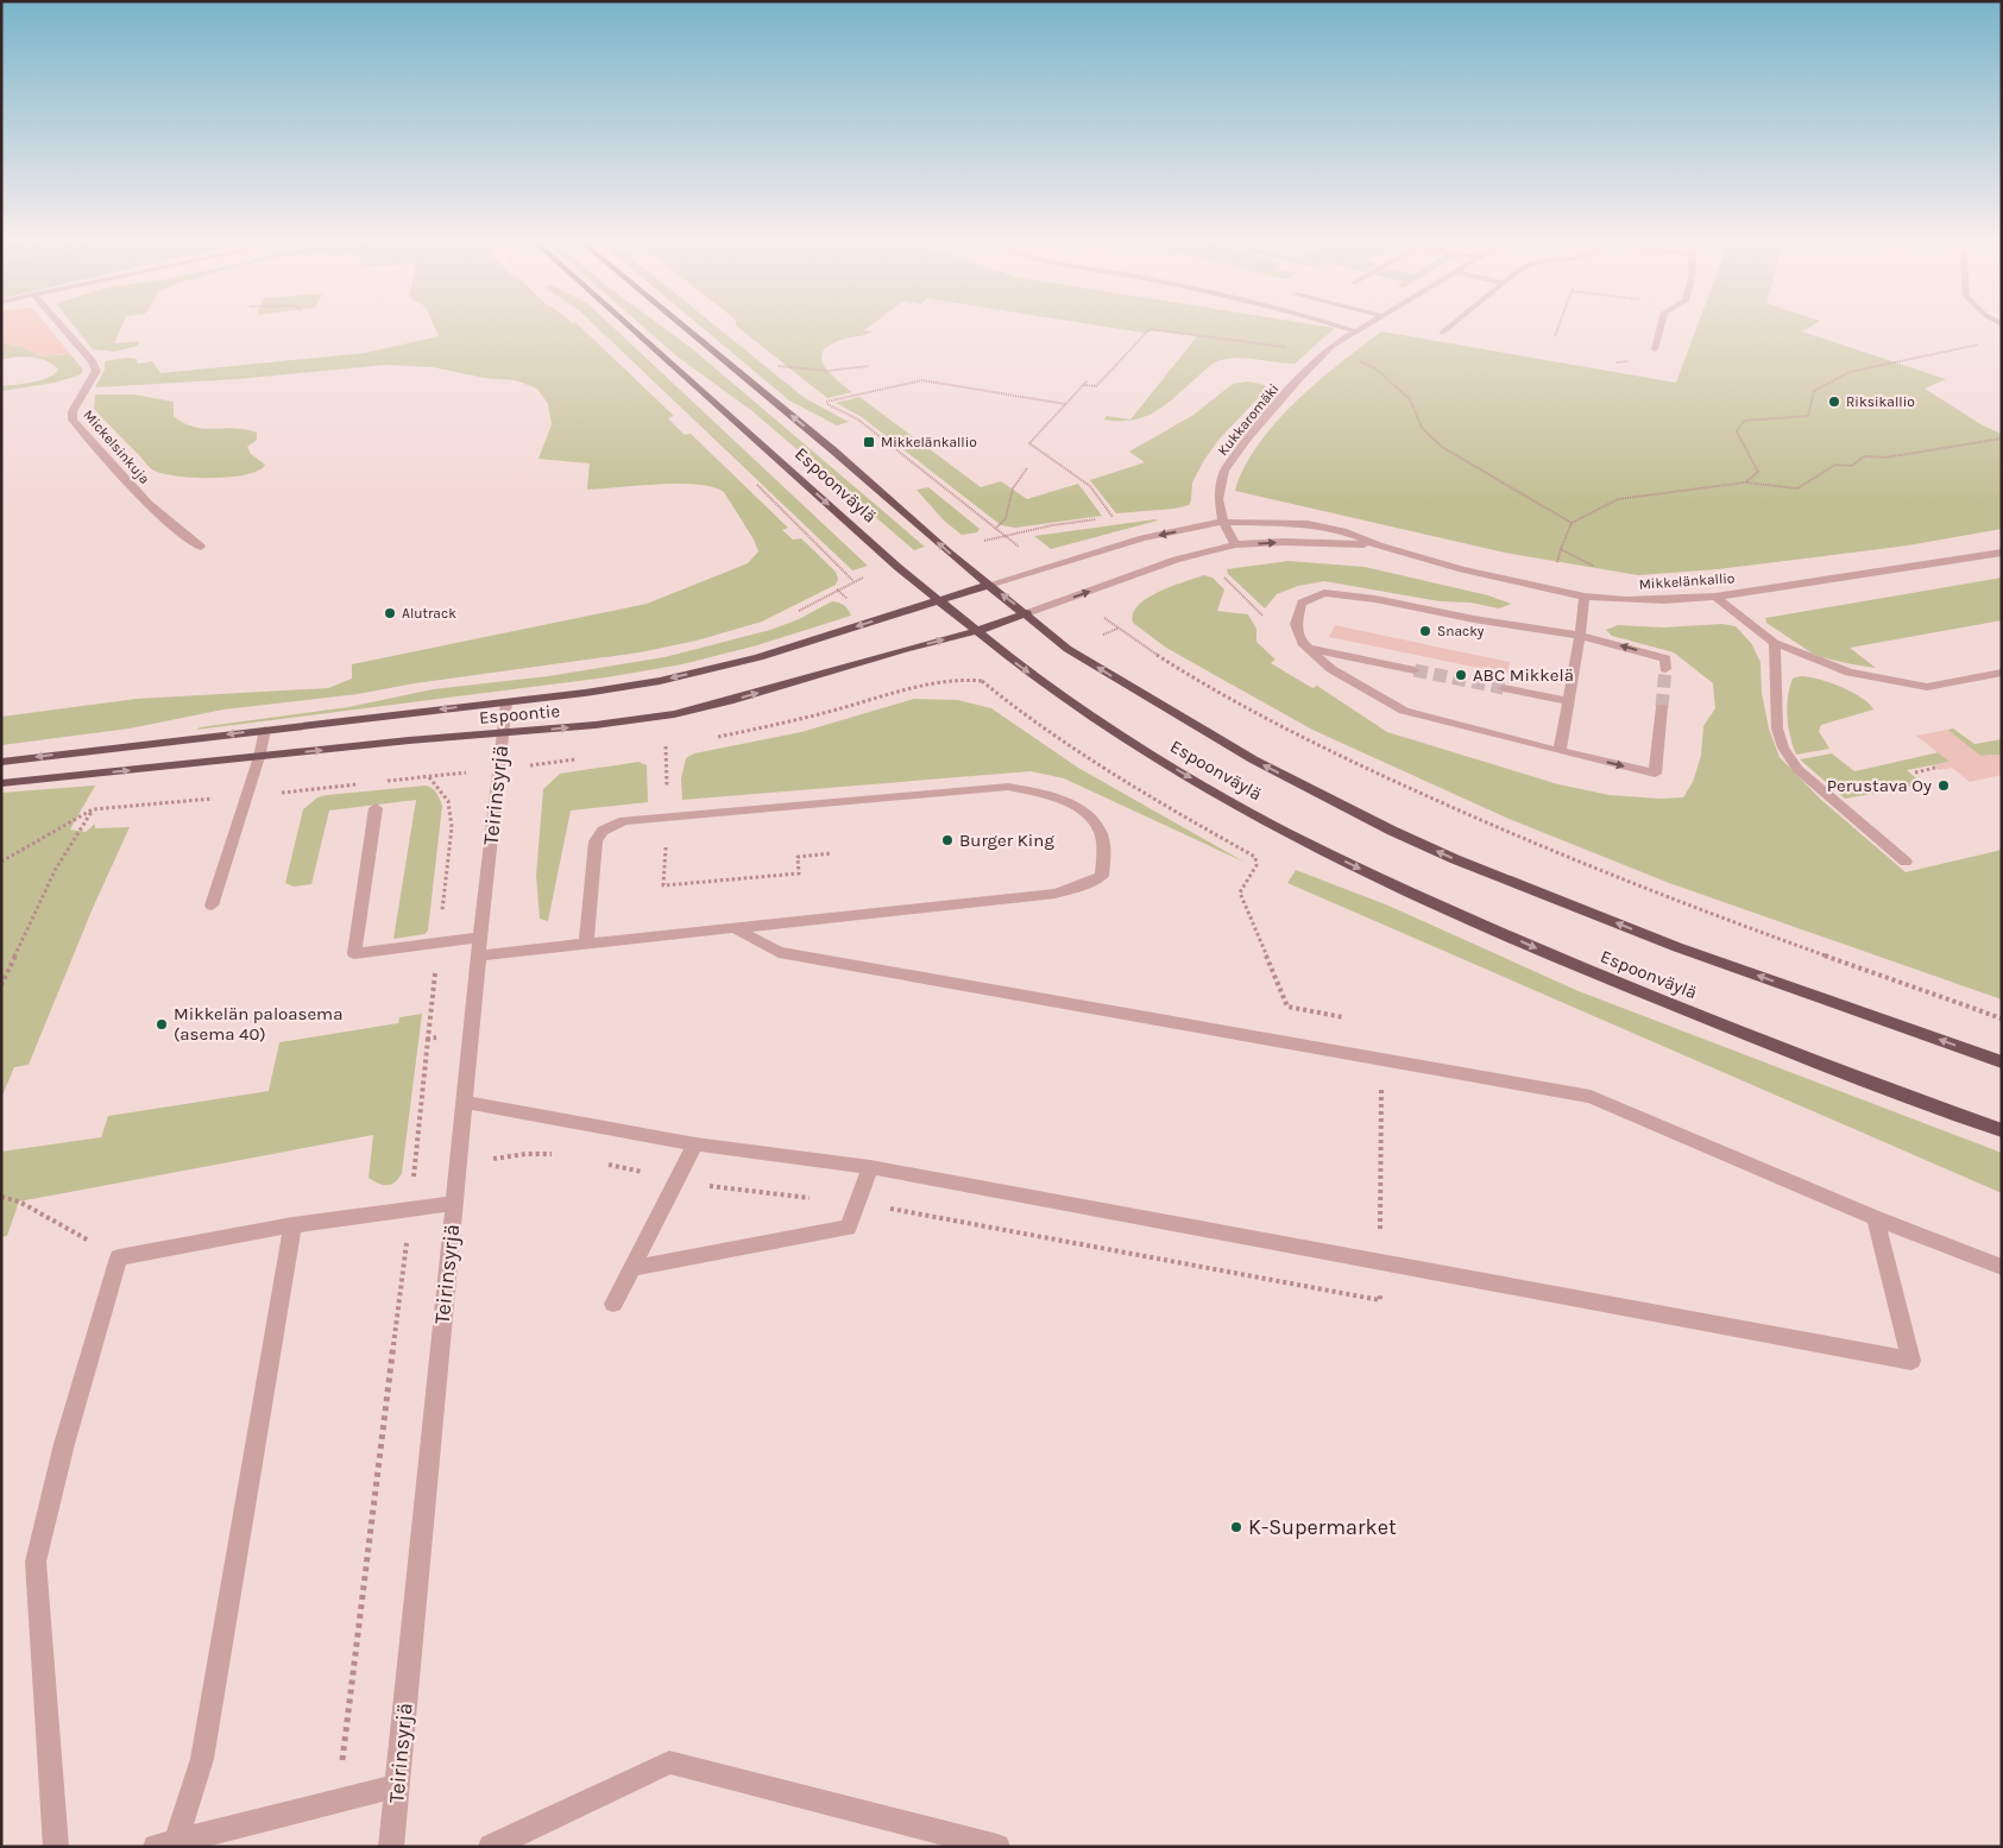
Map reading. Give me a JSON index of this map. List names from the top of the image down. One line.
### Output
{"streets":{"main road":["Espoonväylä","Espoontie"],"street":["Kukkaromäki","Mickelsinkuja","Mikkelänkallio","Teirinsyrjä"]},"crossings":[["Kukkaromäki","Mikkelänkallio"],["Espoonväylä","Mikkelänkallio"],["Espoonväylä","Espoontie"],["Mikkelänkallio","Espoontie"],["Espoontie","Teirinsyrjä"]],"places":{"other":["Riksikallio","Alutrack","Snacky","ABC Mikkelä","Perustava Oy","Burger King","Mikkelän paloasema (asema 40)","K-Supermarket"],"transit":["Mikkelänkallio"]}}
